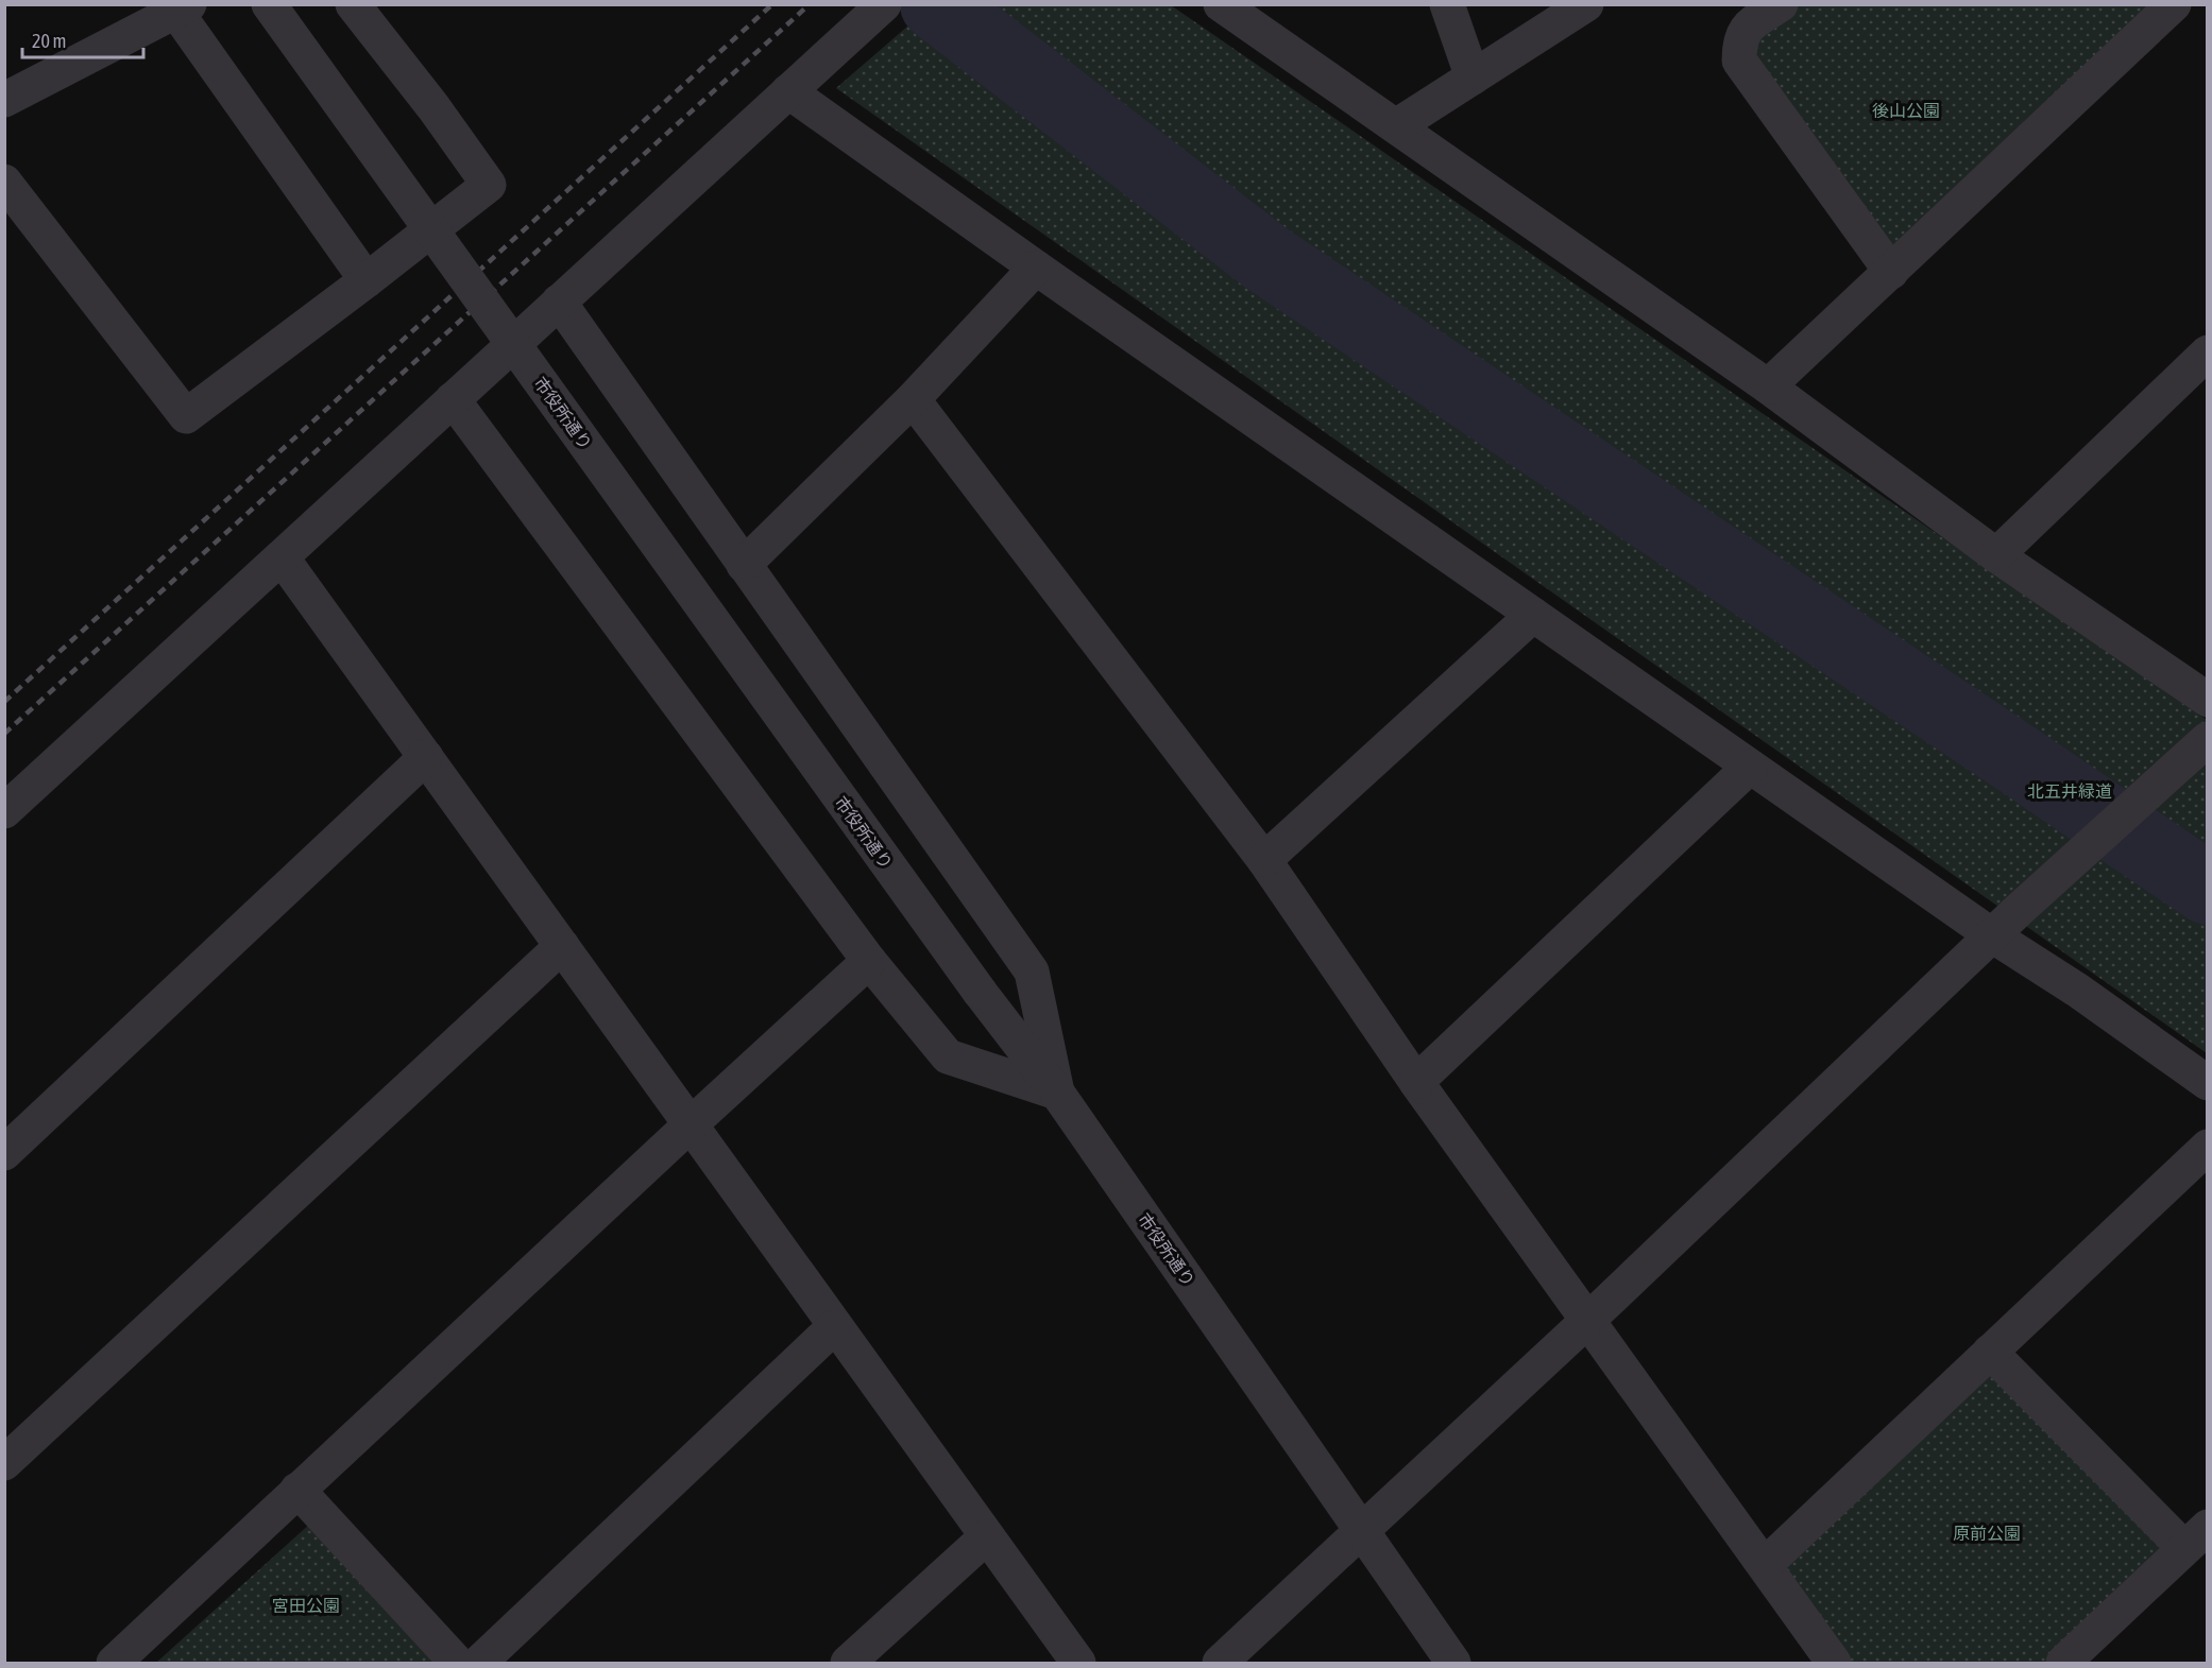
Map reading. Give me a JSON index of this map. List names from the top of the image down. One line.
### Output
{"streets":{"street":["市役所通り"]},"parks":["後山公園","北五井緑道","原前公園","宮田公園"],"scale_bar":"20 m"}
